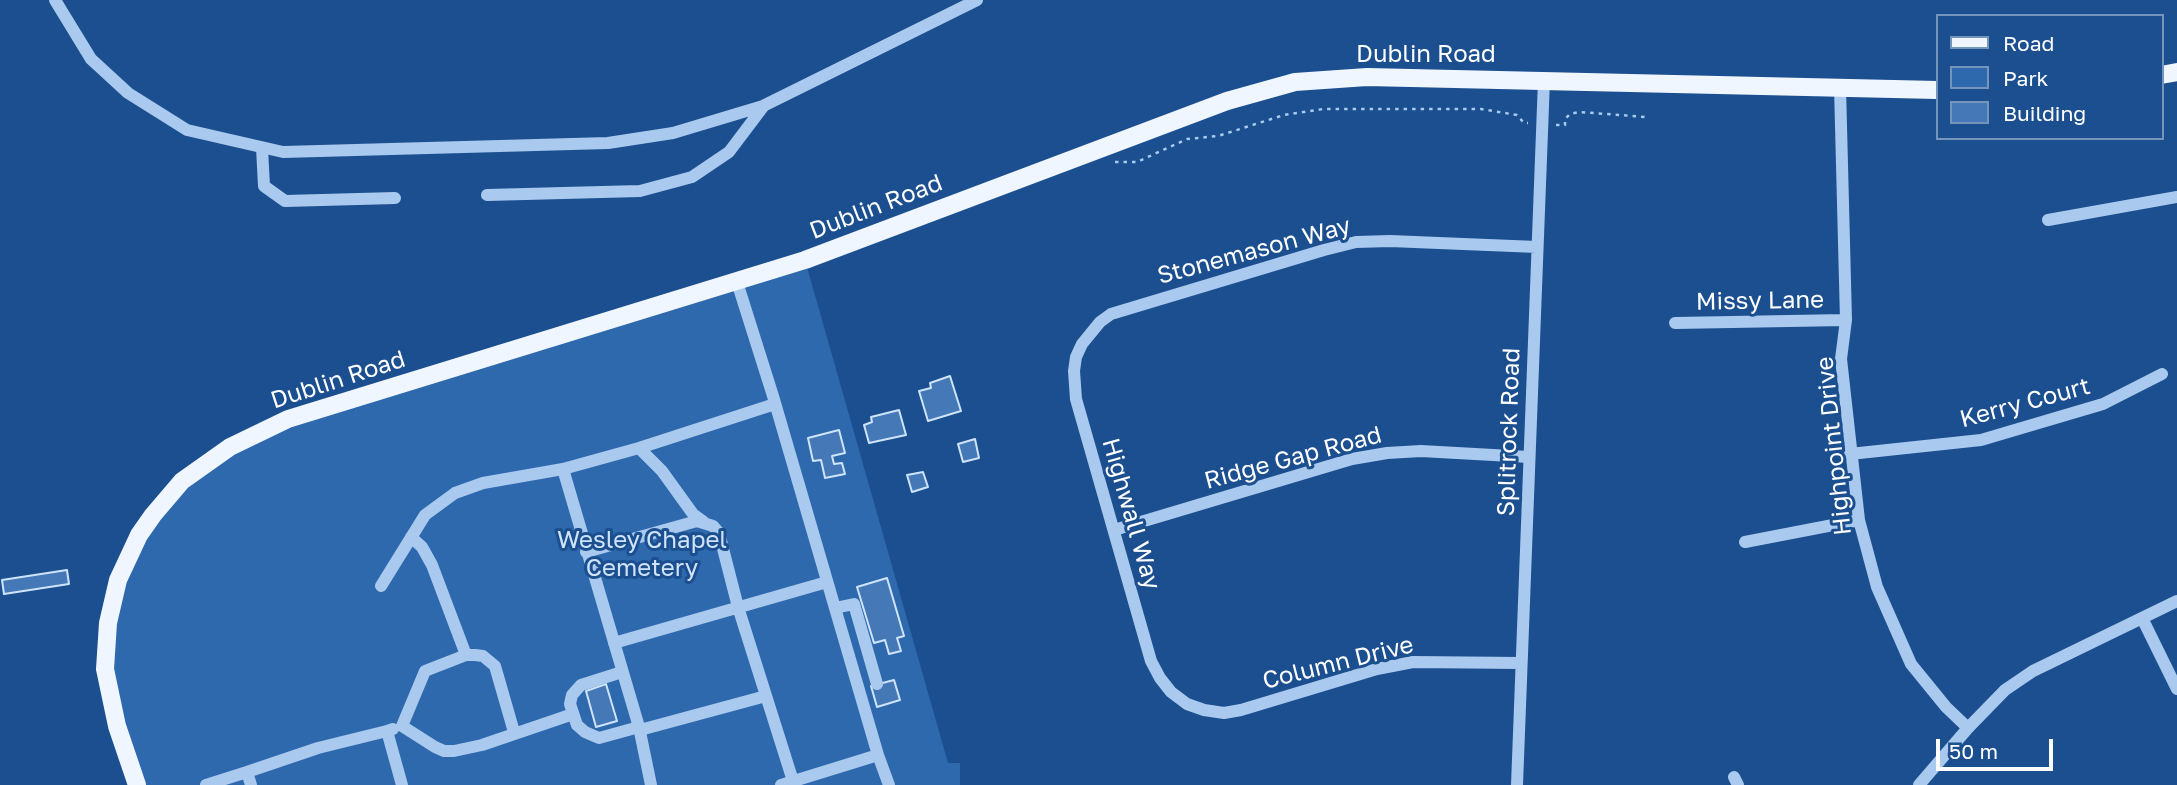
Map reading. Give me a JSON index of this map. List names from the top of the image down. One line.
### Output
{"streets":{"main road":["Dublin Road"],"street":["Stonemason Way","Missy Lane","Kerry Court","Splitrock Road","Highpoint Drive","Ridge Gap Road","Highwall Way","Column Drive"]},"crossings":[["Dublin Road","Splitrock Road"],["Dublin Road","Highpoint Drive"],["Stonemason Way","Splitrock Road"],["Stonemason Way","Highwall Way"],["Missy Lane","Highpoint Drive"],["Kerry Court","Highpoint Drive"],["Splitrock Road","Ridge Gap Road"],["Splitrock Road","Column Drive"],["Ridge Gap Road","Highwall Way"],["Highwall Way","Column Drive"]],"parks":["Wesley Chapel Cemetery"],"legend":["Road","Park","Building"],"scale_bar":"50 m"}
